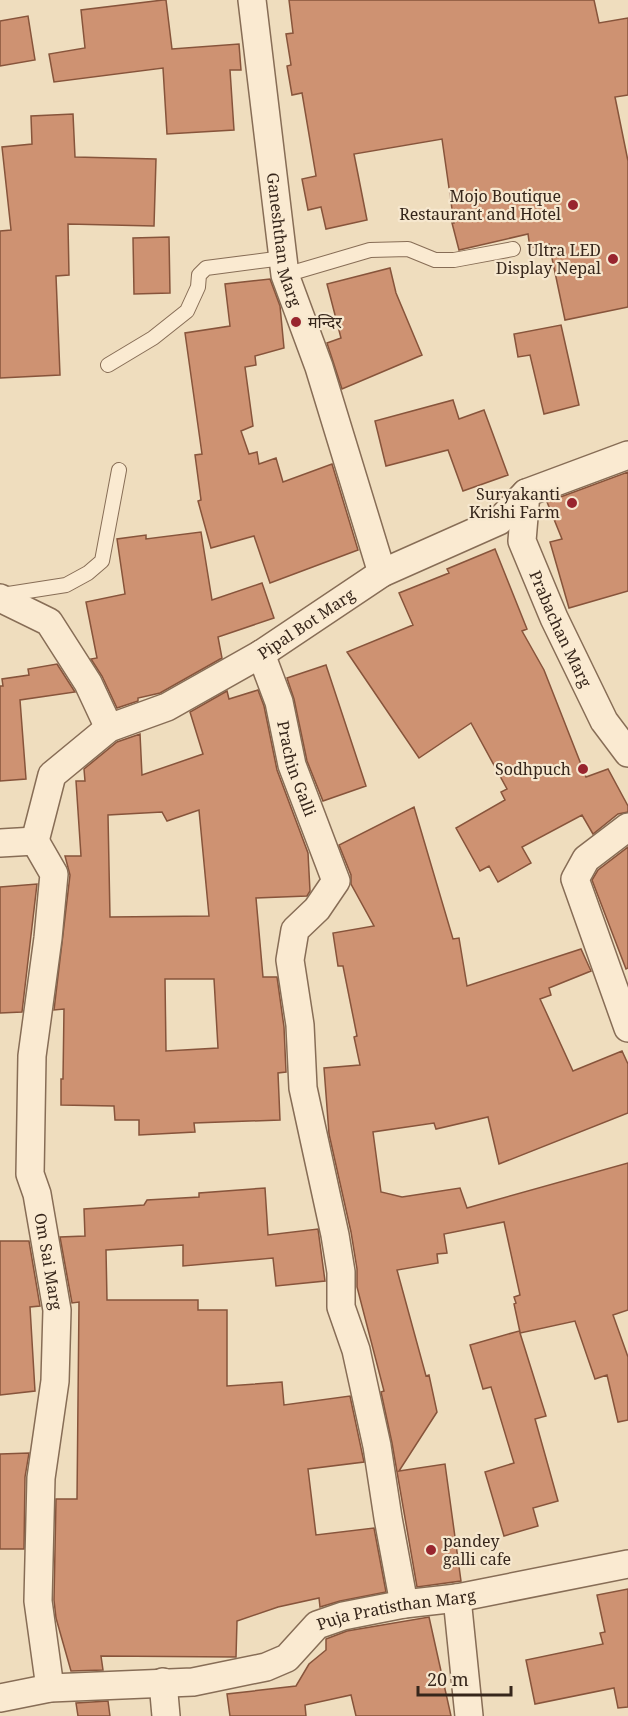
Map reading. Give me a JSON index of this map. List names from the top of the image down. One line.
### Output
{"streets":{"street":["Ganeshthan Marg","Pipal Bot Marg","Prabachan Marg","Prachin Galli","Om Sai Marg","Puja Pratisthan Marg"]},"crossings":[["Ganeshthan Marg","Pipal Bot Marg"],["Pipal Bot Marg","Prabachan Marg"],["Pipal Bot Marg","Prachin Galli"],["Pipal Bot Marg","Om Sai Marg"],["Prachin Galli","Puja Pratisthan Marg"],["Om Sai Marg","Puja Pratisthan Marg"]],"places":["Mojo Boutique Restaurant and Hotel","Ultra LED Display Nepal","मन्दिर","Suryakanti Krishi Farm","Sodhpuch","pandey galli cafe"],"scale_bar":"20 m"}
